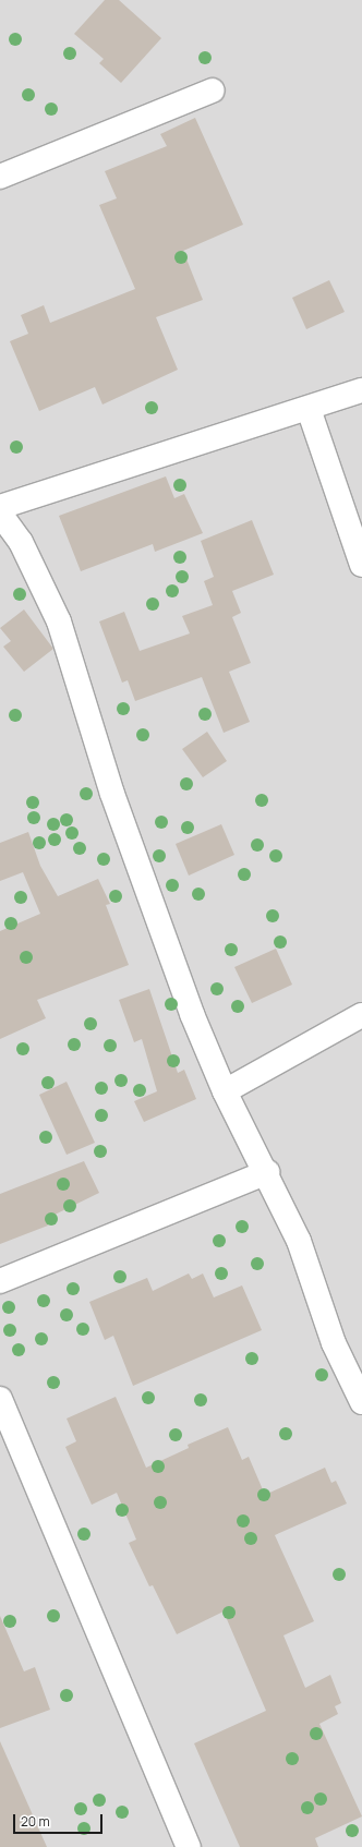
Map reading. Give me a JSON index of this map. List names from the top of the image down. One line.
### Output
{"scale_bar":"20 m"}
